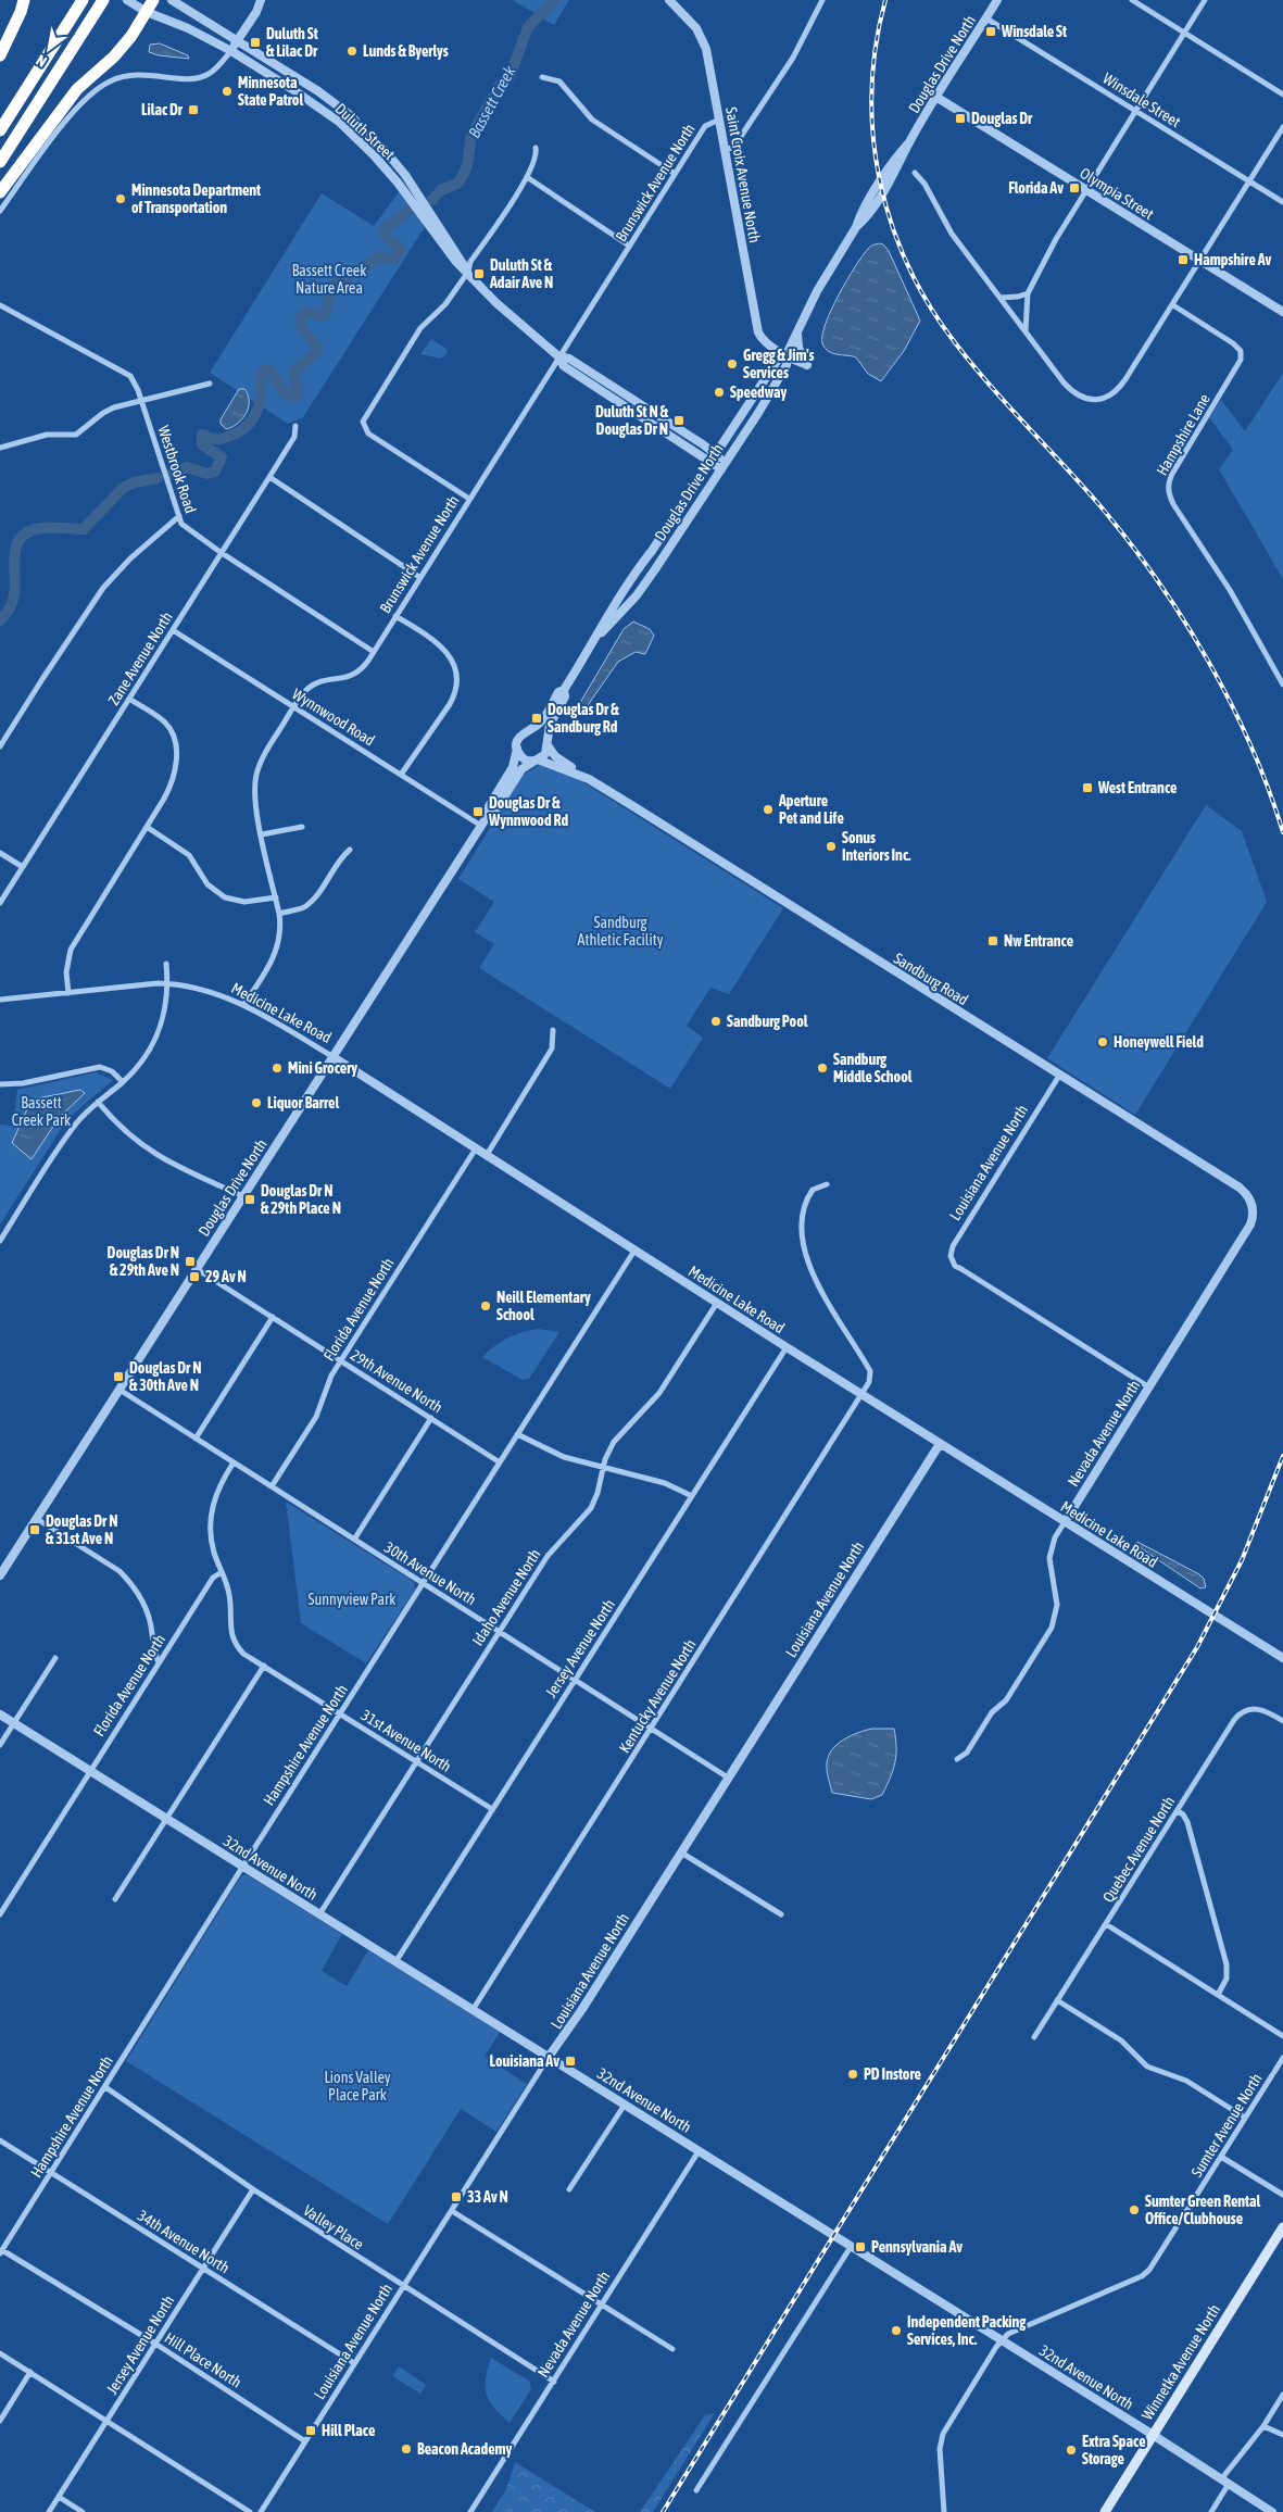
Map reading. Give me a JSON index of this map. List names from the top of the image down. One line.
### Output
{"streets":{"main road":["Winnetka Avenue North"],"street":["Douglas Drive North","Winsdale Street","Duluth Street","Saint Croix Avenue North","Brunswick Avenue North","Olympia Street","Hampshire Lane","Westbrook Road","Zane Avenue North","Wynnwood Road","Sandburg Road","Medicine Lake Road","Louisiana Avenue North","Florida Avenue North","29th Avenue North","Nevada Avenue North","30th Avenue North","Idaho Avenue North","Jersey Avenue North","Kentucky Avenue North","31st Avenue North","Hampshire Avenue North","Quebec Avenue North","32nd Avenue North","Sumter Avenue North","Valley Place","34th Avenue North","Hill Place North"]},"crossings":[["Douglas Drive North","Winsdale Street"],["Douglas Drive North","Duluth Street"],["Douglas Drive North","Saint Croix Avenue North"],["Douglas Drive North","Olympia Street"],["Douglas Drive North","Wynnwood Road"],["Douglas Drive North","Sandburg Road"],["Douglas Drive North","Medicine Lake Road"],["Douglas Drive North","29th Avenue North"],["Douglas Drive North","30th Avenue North"],["Duluth Street","Brunswick Avenue North"],["Saint Croix Avenue North","Brunswick Avenue North"],["Brunswick Avenue North","Westbrook Road"],["Brunswick Avenue North","Wynnwood Road"],["Brunswick Avenue North","Medicine Lake Road"],["Westbrook Road","Zane Avenue North"],["Zane Avenue North","Wynnwood Road"],["Sandburg Road","Louisiana Avenue North"],["Sandburg Road","Nevada Avenue North"],["Medicine Lake Road","Louisiana Avenue North"],["Medicine Lake Road","Florida Avenue North"],["Medicine Lake Road","Nevada Avenue North"],["Medicine Lake Road","Idaho Avenue North"],["Medicine Lake Road","Jersey Avenue North"],["Medicine Lake Road","Kentucky Avenue North"],["Medicine Lake Road","Hampshire Avenue North"],["Louisiana Avenue North","Nevada Avenue North"],["Louisiana Avenue North","30th Avenue North"],["Louisiana Avenue North","32nd Avenue North"],["Louisiana Avenue North","Valley Place"],["Louisiana Avenue North","34th Avenue North"],["Louisiana Avenue North","Hill Place North"],["Florida Avenue North","29th Avenue North"],["Florida Avenue North","30th Avenue North"],["Florida Avenue North","31st Avenue North"],["Florida Avenue North","32nd Avenue North"],["29th Avenue North","Hampshire Avenue North"],["Nevada Avenue North","32nd Avenue North"],["Nevada Avenue North","Valley Place"],["30th Avenue North","Idaho Avenue North"],["30th Avenue North","Jersey Avenue North"],["30th Avenue North","Kentucky Avenue North"],["30th Avenue North","Hampshire Avenue North"],["Idaho Avenue North","31st Avenue North"],["Idaho Avenue North","32nd Avenue North"],["Jersey Avenue North","31st Avenue North"],["Jersey Avenue North","32nd Avenue North"],["Jersey Avenue North","Valley Place"],["Jersey Avenue North","34th Avenue North"],["Jersey Avenue North","Hill Place North"],["Kentucky Avenue North","32nd Avenue North"],["31st Avenue North","Hampshire Avenue North"],["Hampshire Avenue North","32nd Avenue North"],["Hampshire Avenue North","Valley Place"],["Hampshire Avenue North","34th Avenue North"],["Hampshire Avenue North","Hill Place North"],["32nd Avenue North","Sumter Avenue North"],["32nd Avenue North","Winnetka Avenue North"]],"water":["Bassett Creek"],"parks":["Bassett Creek Nature Area","Sandburg Athletic Facility","Bassett Creek Park","Sunnyview Park","Lions Valley Place Park"],"places":{"transit":["Winsdale St","Duluth St & Lilac Dr","Lilac Dr","Douglas Dr","Florida Av","Hampshire Av","Duluth St & Adair Ave N","Duluth St N & Douglas Dr N","Douglas Dr & Sandburg Rd","West Entrance","Douglas Dr & Wynnwood Rd","Nw Entrance","Douglas Dr N & 29th Place N","Douglas Dr N & 29th Ave N","29 Av N","Douglas Dr N & 30th Ave N","Douglas Dr N & 31st Ave N","Louisiana Av","33 Av N","Pennsylvania Av","Hill Place"],"other":["Lunds & Byerlys","Minnesota State Patrol","Minnesota Department of Transportation","Gregg & Jim's Services","Speedway","Aperture Pet and Life","Sonus Interiors Inc.","Sandburg Pool","Honeywell Field","Mini Grocery","Sandburg Middle School","Liquor Barrel","Neill Elementary School","PD Instore","Sumter Green Rental Office/Clubhouse","Independent Packing Services, Inc.","Beacon Academy","Extra Space Storage"]},"north":"bottom left"}
